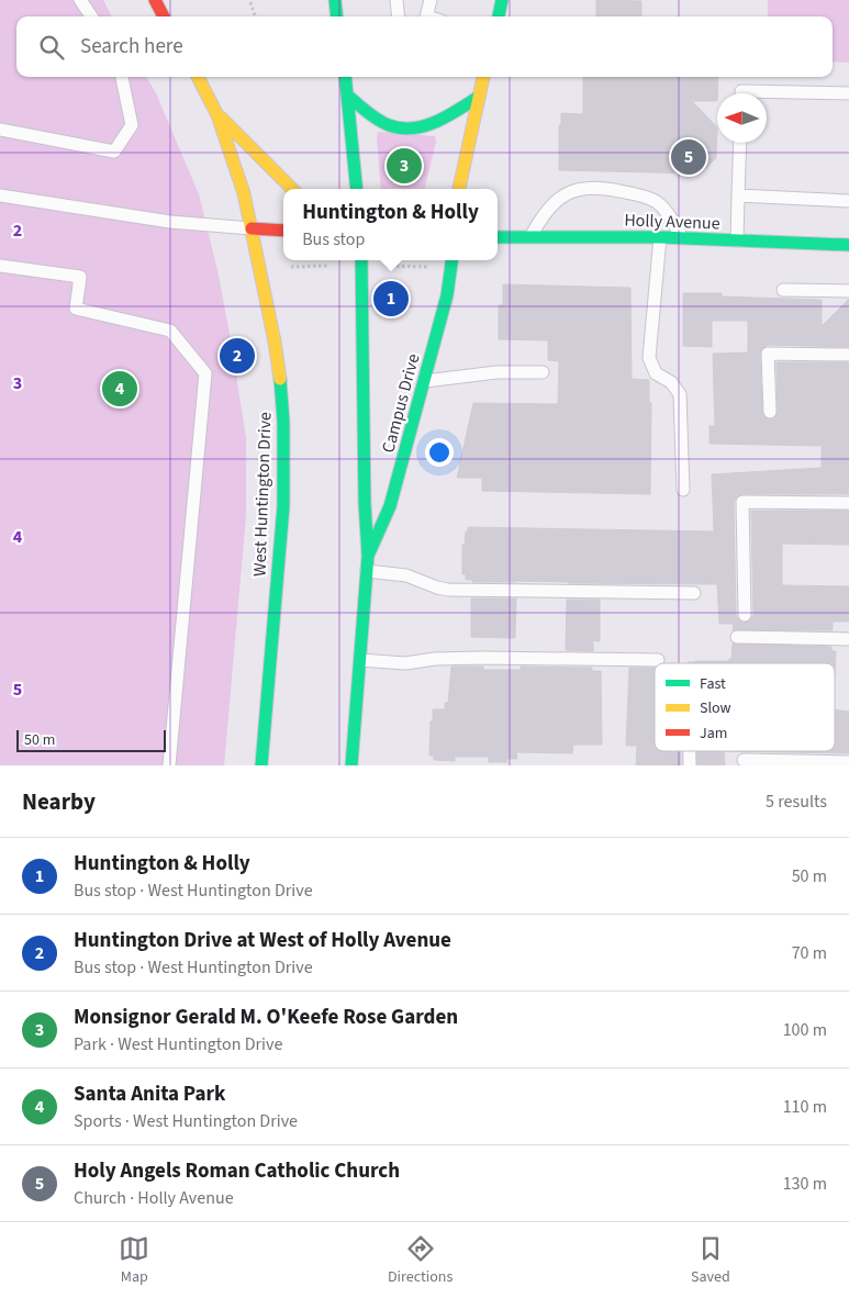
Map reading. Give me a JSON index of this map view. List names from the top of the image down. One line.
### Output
{"streets":{"main road":["Holly Avenue","Campus Drive","West Huntington Drive"]},"legend":["Fast","Slow","Jam"],"scale_bar":"50 m","north":"left","page":{"search":"Search here","pins":["5","3","1","2","4"],"popup":["Huntington & Holly","Bus stop"],"scale":"50 m","heading":["Nearby","5 results"],"list":[{"mark":"1","name":"Huntington & Holly","note":"Bus stop · West Huntington Drive","value":"50 m"},{"mark":"2","name":"Huntington Drive at West of Holly Avenue","note":"Bus stop · West Huntington Drive","value":"70 m"},{"mark":"3","name":"Monsignor Gerald M. O'Keefe Rose Garden","note":"Park · West Huntington Drive","value":"100 m"},{"mark":"4","name":"Santa Anita Park","note":"Sports · West Huntington Drive","value":"110 m"},{"mark":"5","name":"Holy Angels Roman Catholic Church","note":"Church · Holly Avenue","value":"130 m"}],"nav":["Map","Directions","Saved"]},"grid":{"rows":["2","3","4","5"]}}
